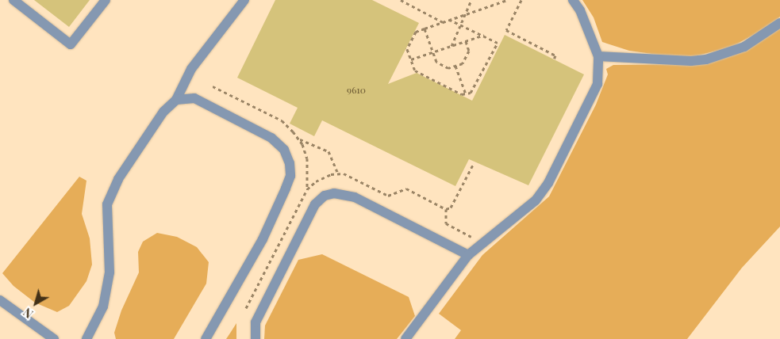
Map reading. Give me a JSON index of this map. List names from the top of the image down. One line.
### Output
{"house_numbers":["9610"],"north":"bottom left"}
